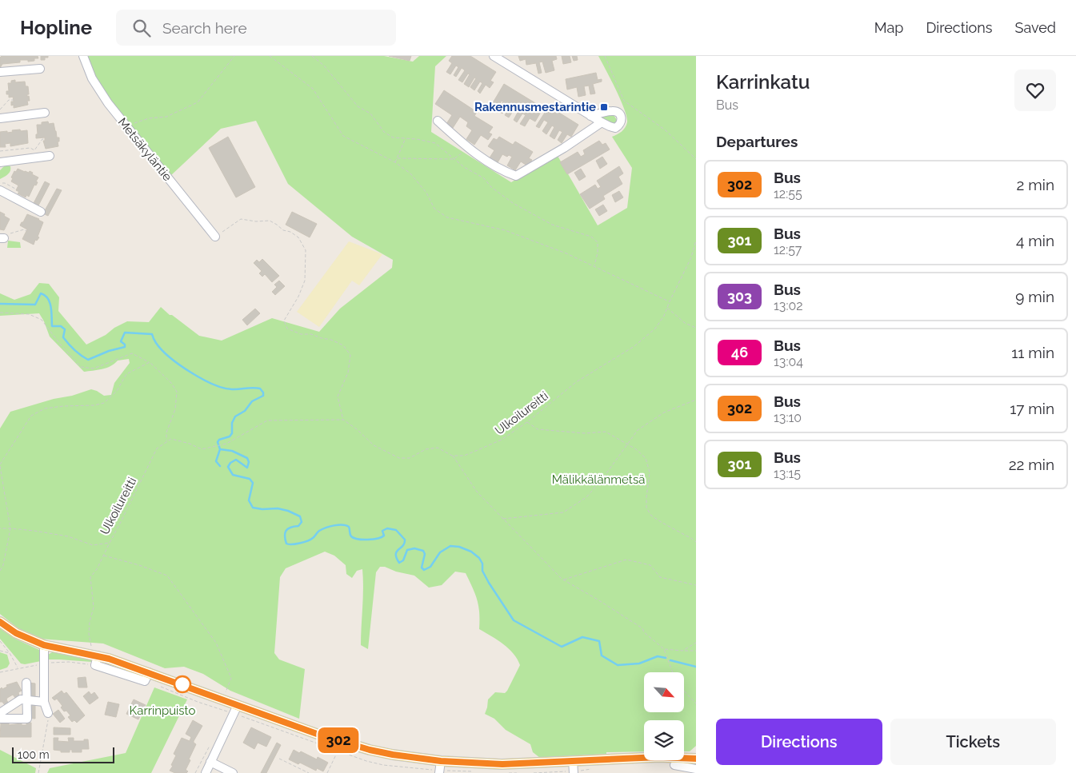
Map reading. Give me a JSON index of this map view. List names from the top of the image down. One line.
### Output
{"streets":{"street":["Metsäkyläntie"],"path":["Ulkoilureitti"]},"parks":["Mälikkälänmetsä","Karrinpuisto"],"places":{"transit":["Rakennusmestarintie"]},"lines":["bus line 302"],"scale_bar":"100 m","north":"bottom right","page":{"header":"Hopline","search":"Search here","nav":["Map","Directions","Saved"],"on_map":"302","heading":[["Karrinkatu","Bus"],"Departures"],"list":[{"mark":"302","name":"Bus","note":"12:55","value":"2 min"},{"mark":"301","name":"Bus","note":"12:57","value":"4 min"},{"mark":"303","name":"Bus","note":"13:02","value":"9 min"},{"mark":"46","name":"Bus","note":"13:04","value":"11 min"},{"mark":"302","name":"Bus","note":"13:10","value":"17 min"},{"mark":"301","name":"Bus","note":"13:15","value":"22 min"}],"buttons":["Directions","Tickets"],"scale":"100 m"}}
